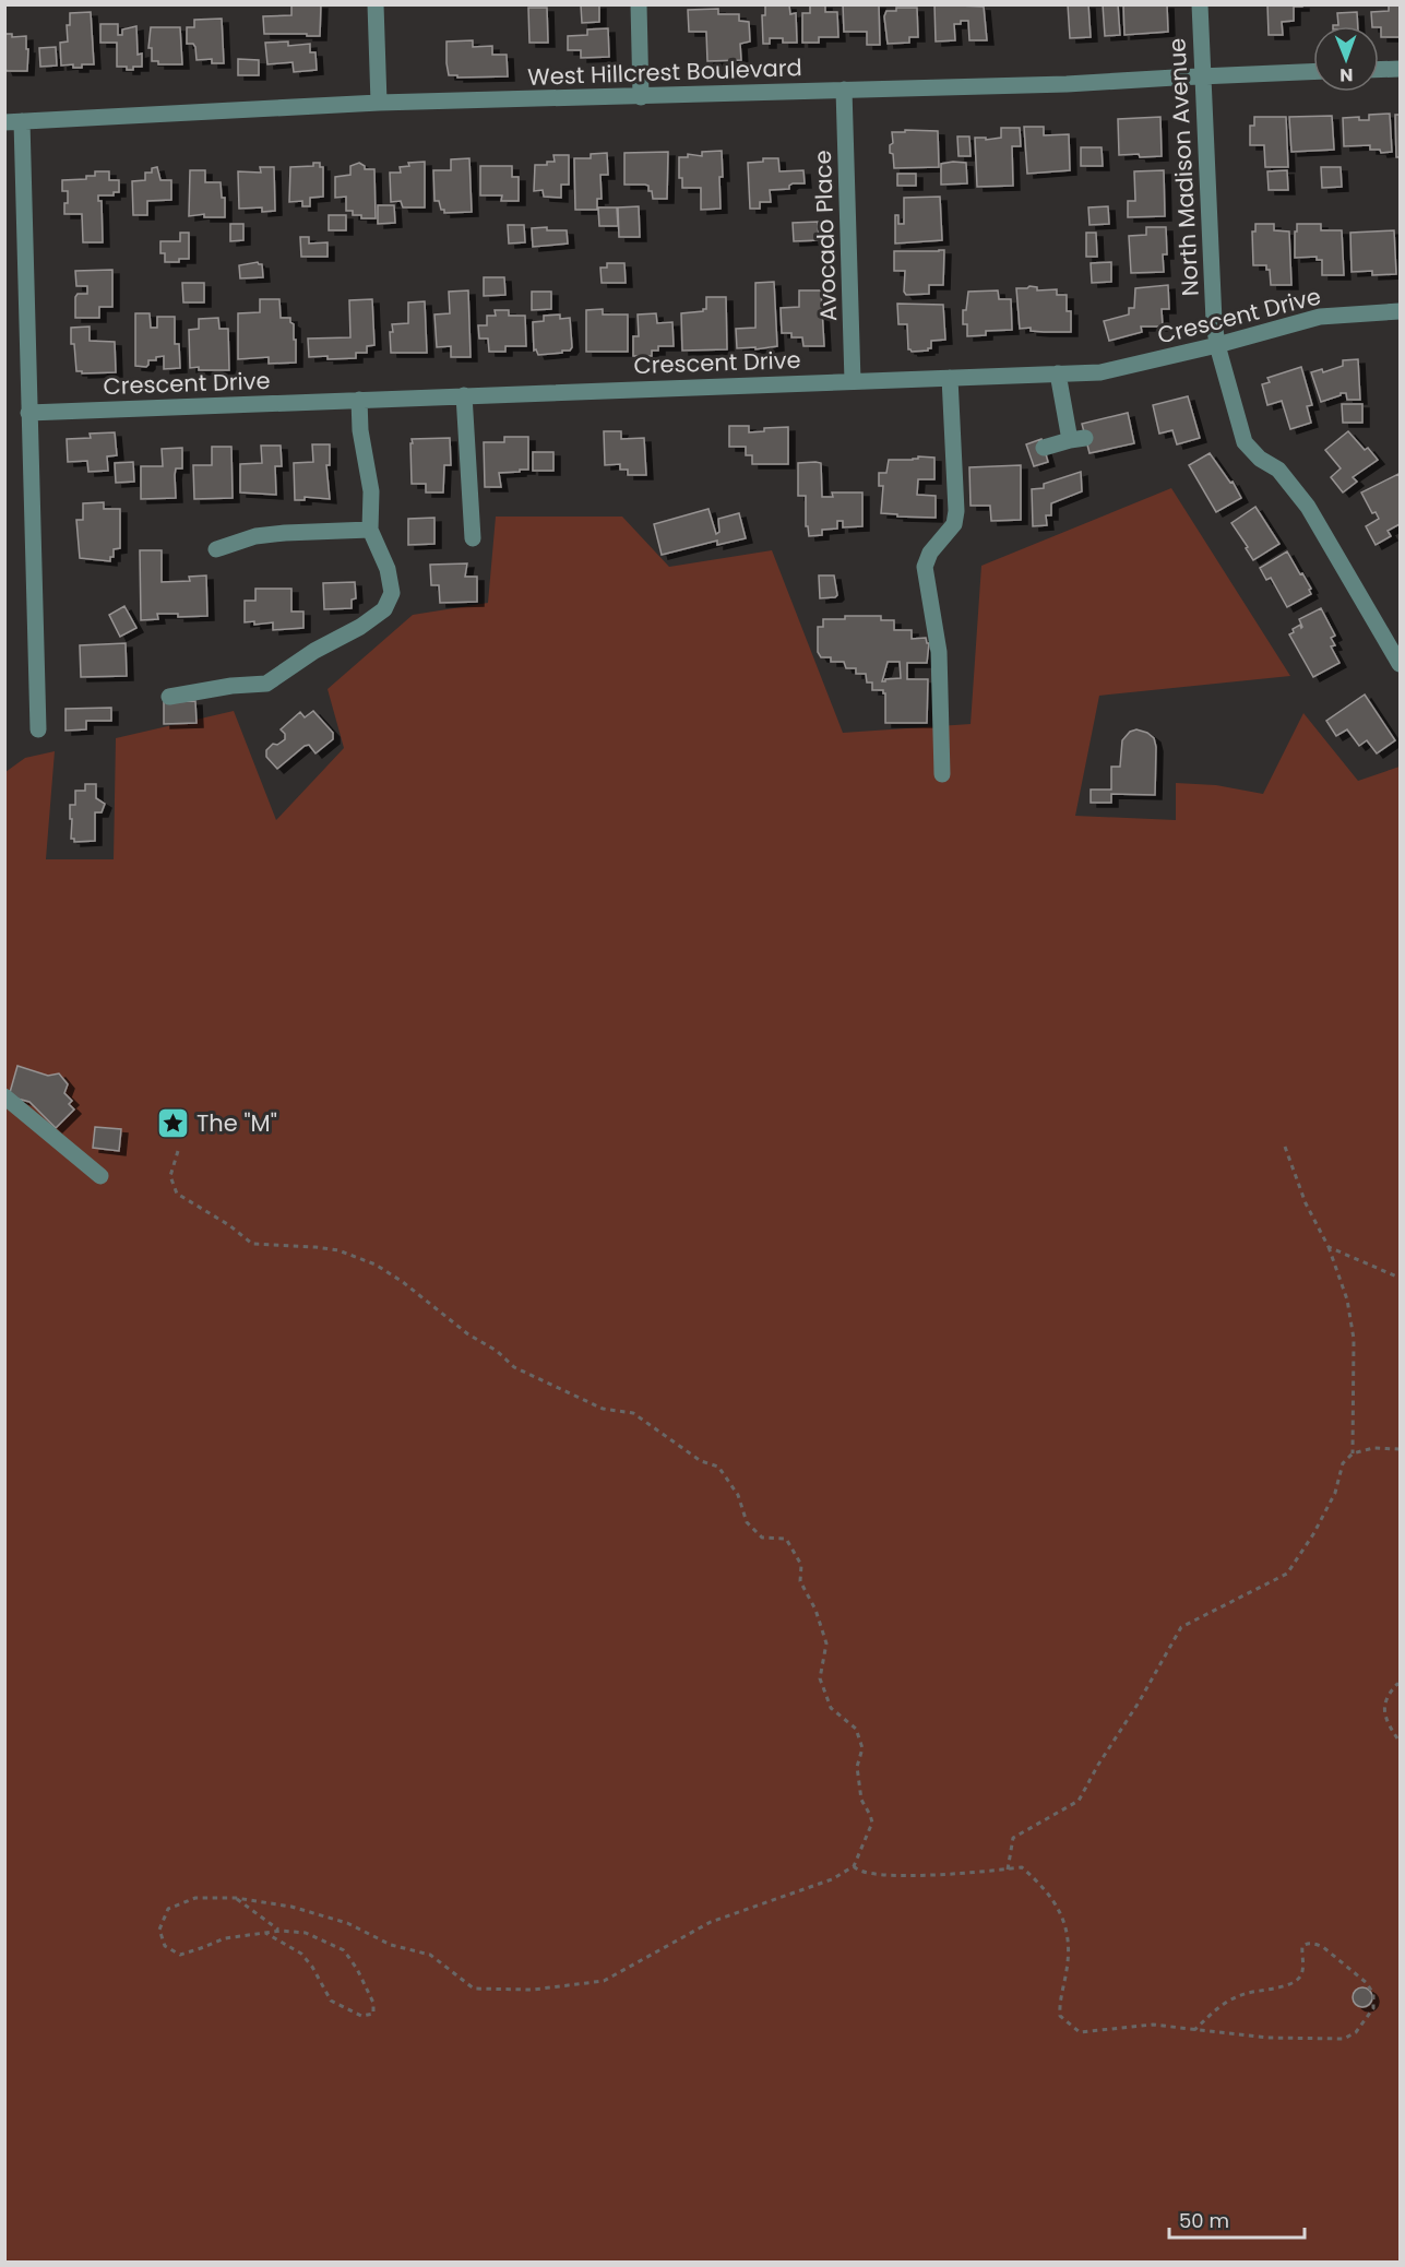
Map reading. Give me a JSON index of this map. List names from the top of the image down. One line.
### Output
{"streets":{"street":["West Hillcrest Boulevard","North Madison Avenue","Avocado Place","Crescent Drive"]},"crossings":[["West Hillcrest Boulevard","North Madison Avenue"],["West Hillcrest Boulevard","Avocado Place"],["North Madison Avenue","Crescent Drive"],["Avocado Place","Crescent Drive"]],"places":{"place":["The \"M\""]},"scale_bar":"50 m","north":"bottom"}
